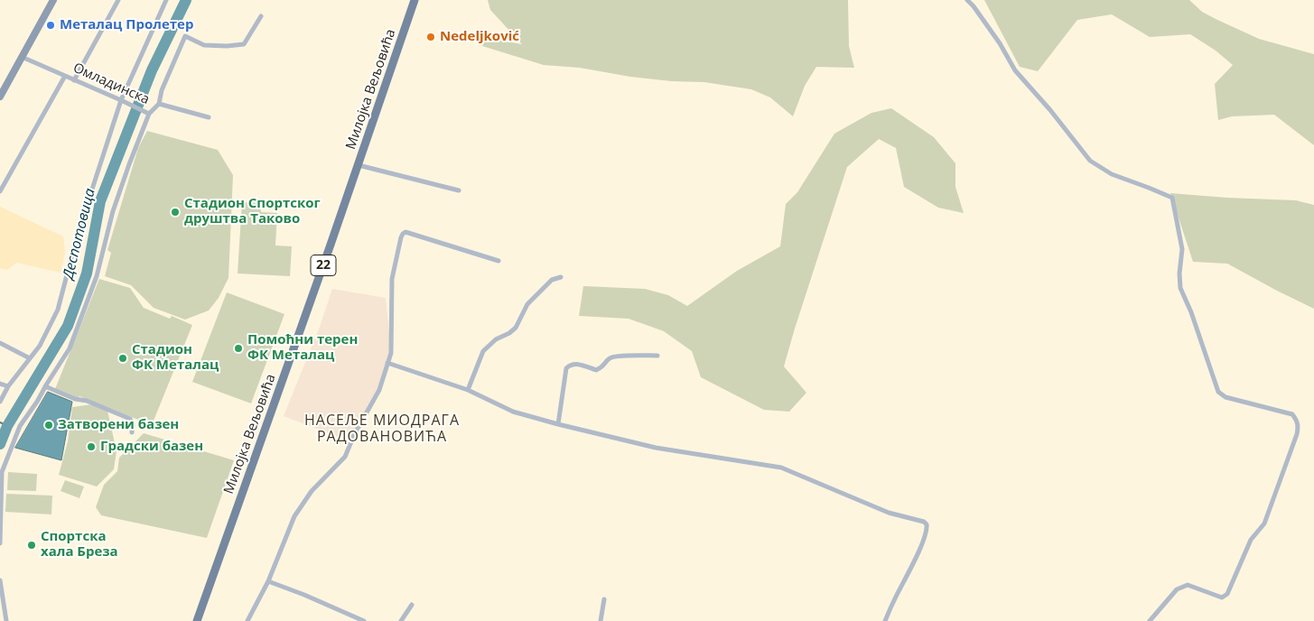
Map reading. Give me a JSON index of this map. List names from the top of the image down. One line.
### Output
{"streets":{"main road":["Милојка Вељовића","22"],"street":["Омладинска"]},"districts":["НАСЕЉЕ МИОДРАГА РАДОВАНОВИЋА"],"water":["Деспотовица"],"places":["Металац Пролетер","Nedeljković","Стадион Спортског друштва Таково","Помоћни терен ФК Металац","Стадион ФК Металац","Затворени базен","Градски базен","Спортска хала Бреза"]}
